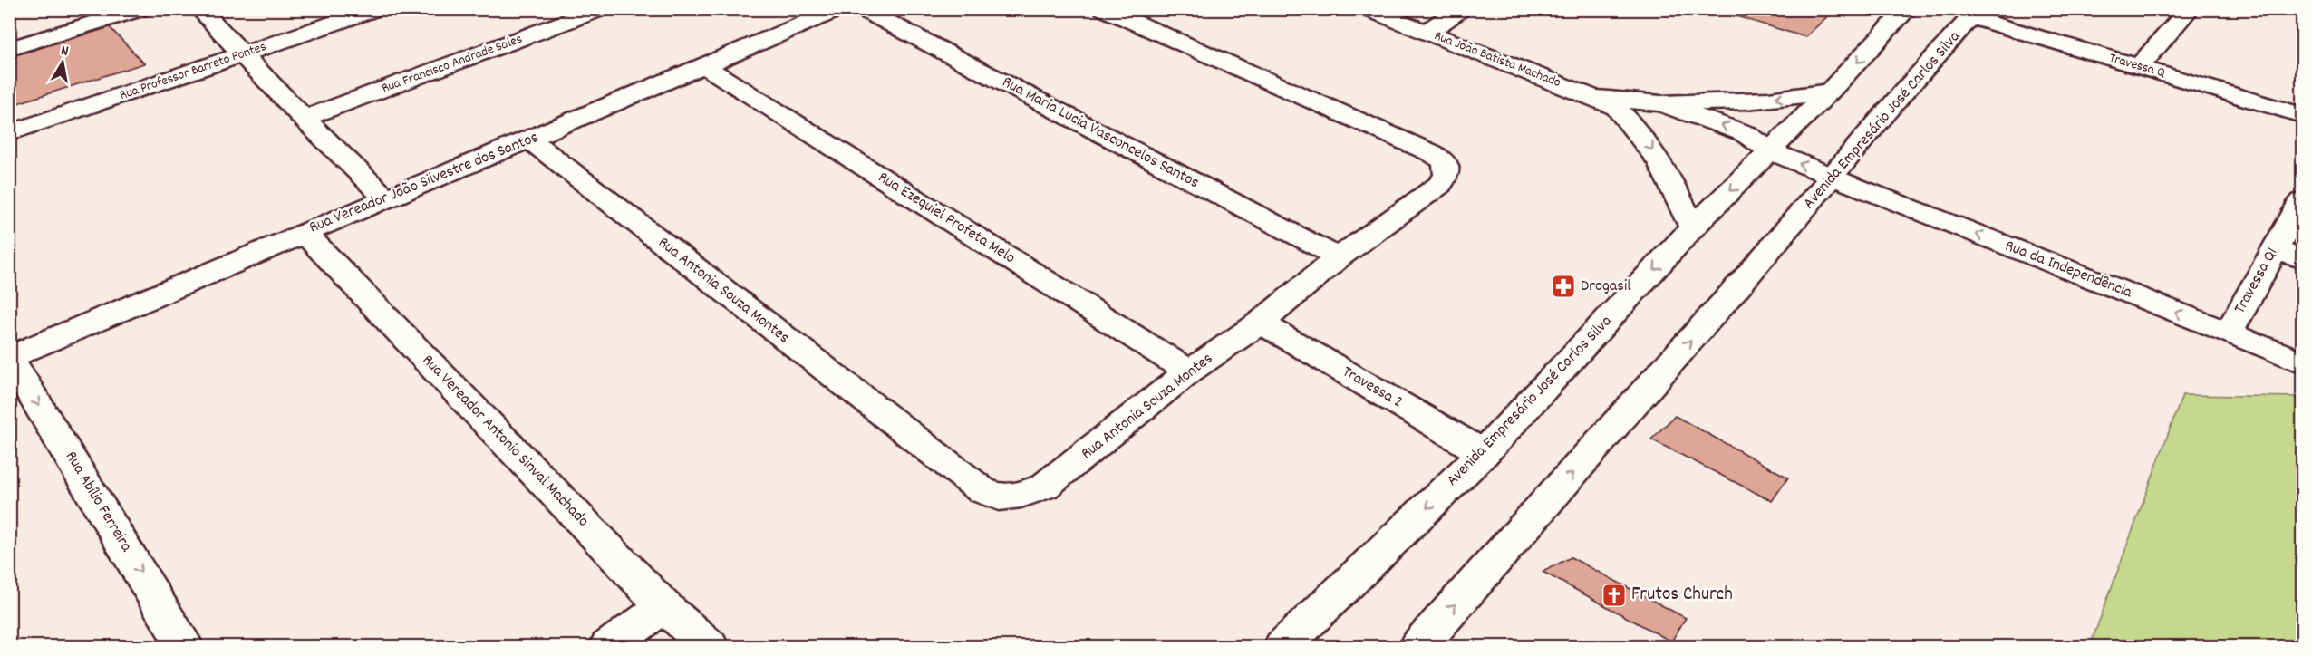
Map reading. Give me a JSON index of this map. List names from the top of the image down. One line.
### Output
{"streets":{"street":["Rua João Batista Machado","Rua Francisco Andrade Sales","Travessa Q","Rua Professor Barreto Fontes","Avenida Empresário José Carlos Silva","Rua Maria Lucia Vasconcelos Santos","Rua Vereador João Silvestre dos Santos","Rua Ezequiel Profeta Melo","Rua da Independência","Travessa Q1","Rua Antonia Souza Montes","Travessa 2","Rua Vereador Antonio Sinval Machado","Rua Abílio Ferreira"]},"crossings":[["Rua João Batista Machado","Rua da Independência"],["Travessa Q","Avenida Empresário José Carlos Silva"],["Avenida Empresário José Carlos Silva","Rua da Independência"],["Avenida Empresário José Carlos Silva","Travessa 2"],["Rua Maria Lucia Vasconcelos Santos","Rua Antonia Souza Montes"],["Rua Vereador João Silvestre dos Santos","Rua Ezequiel Profeta Melo"],["Rua Vereador João Silvestre dos Santos","Rua Antonia Souza Montes"],["Rua Vereador João Silvestre dos Santos","Rua Vereador Antonio Sinval Machado"],["Rua Vereador João Silvestre dos Santos","Rua Abílio Ferreira"],["Rua Ezequiel Profeta Melo","Rua Antonia Souza Montes"],["Rua da Independência","Travessa Q1"],["Rua Antonia Souza Montes","Travessa 2"]],"one_way":["Rua da Independência","Rua Abílio Ferreira"],"places":{"pharmacy":["Drogasil"],"church":["Frutos Church"]},"north":"top"}
